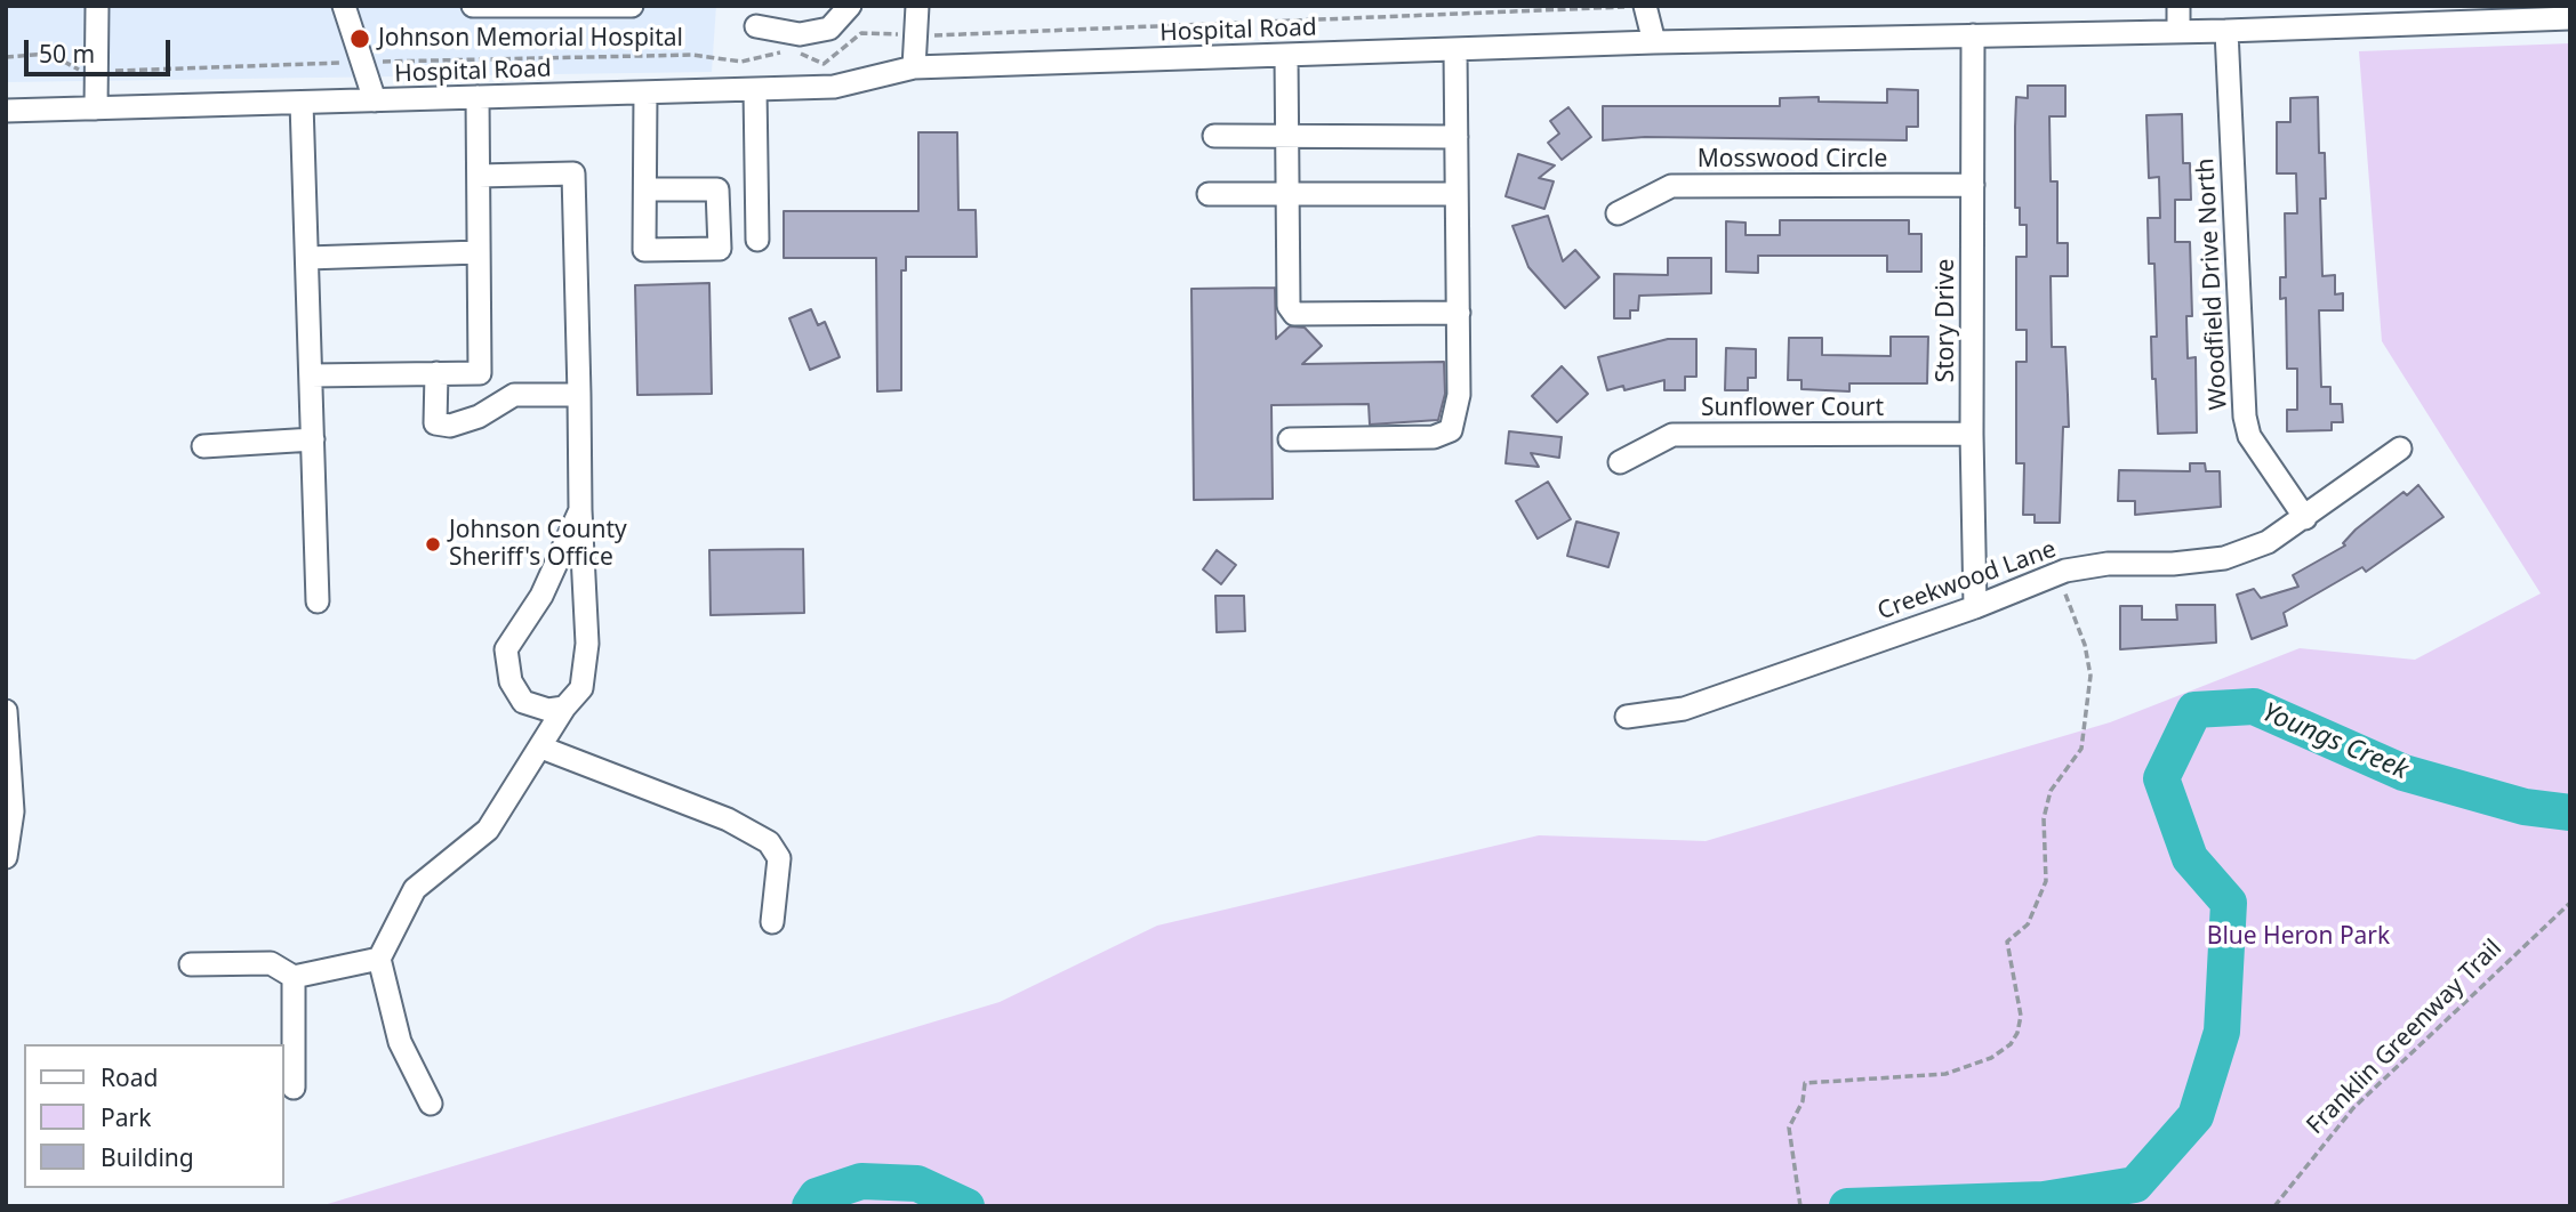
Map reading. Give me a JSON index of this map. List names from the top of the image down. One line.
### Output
{"streets":{"street":["Hospital Road","Mosswood Circle","Woodfield Drive North","Story Drive","Sunflower Court","Creekwood Lane"],"path":["Franklin Greenway Trail"]},"crossings":[["Hospital Road","Woodfield Drive North"],["Hospital Road","Story Drive"],["Mosswood Circle","Story Drive"],["Woodfield Drive North","Creekwood Lane"],["Story Drive","Sunflower Court"],["Story Drive","Creekwood Lane"]],"water":["Youngs Creek"],"parks":["Blue Heron Park"],"places":["Johnson Memorial Hospital","Johnson County Sheriff's Office"],"legend":["Road","Park","Building"],"scale_bar":"50 m"}
